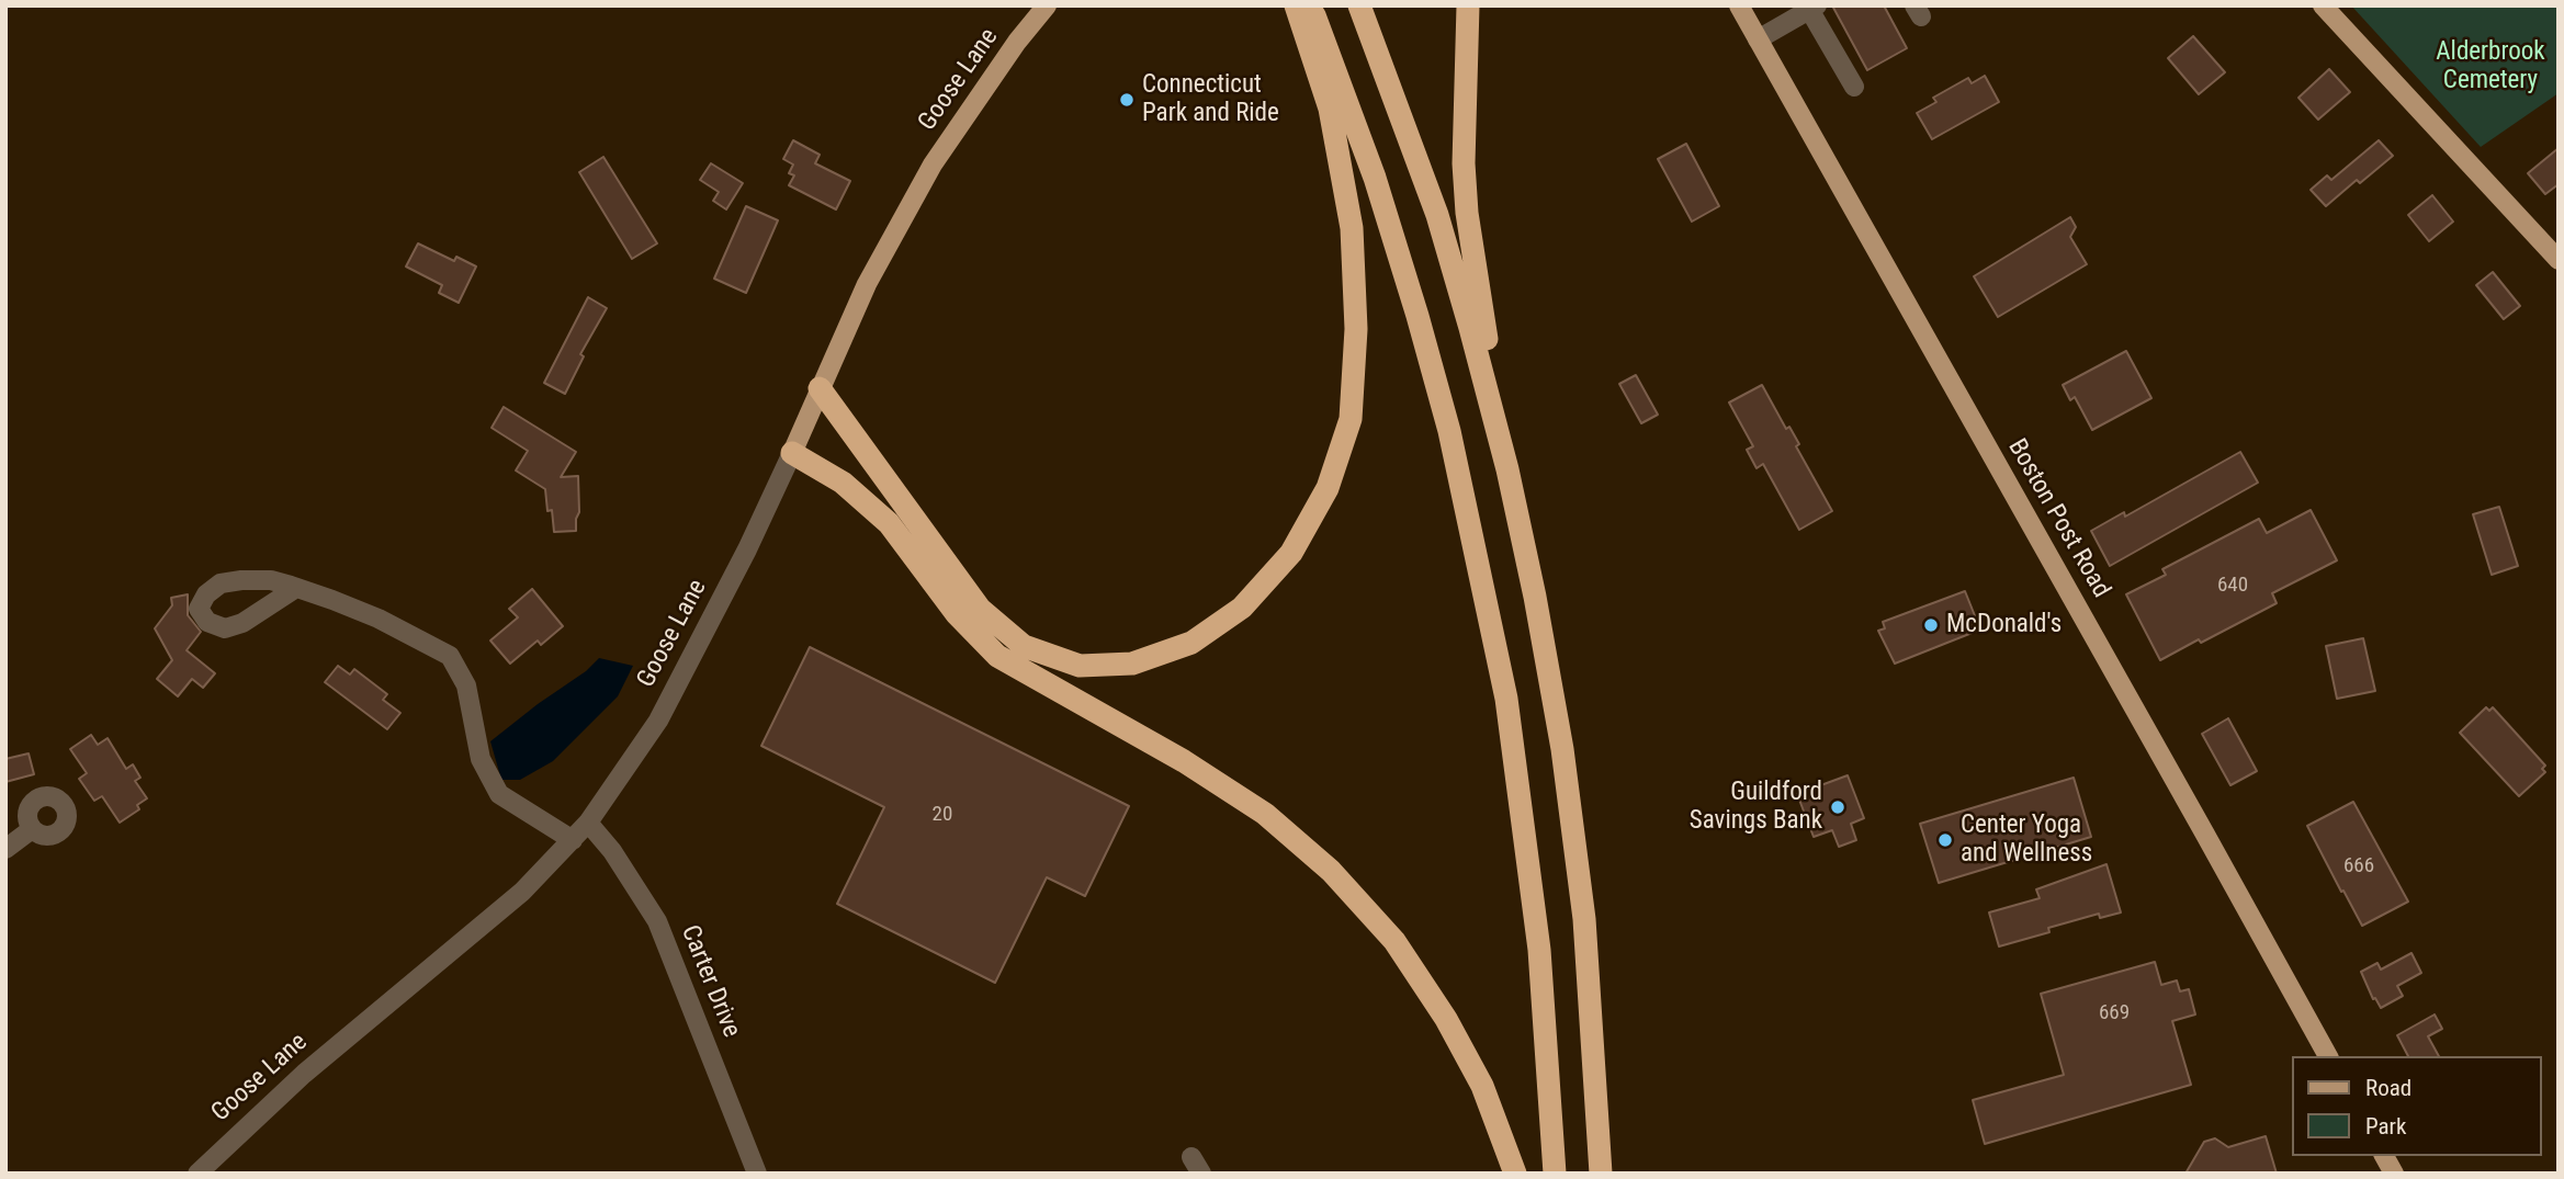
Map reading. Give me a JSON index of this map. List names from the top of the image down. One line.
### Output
{"streets":{"main road":["Goose Lane","Boston Post Road"],"street":["Carter Drive"]},"crossings":[["Goose Lane","Carter Drive"]],"parks":["Alderbrook Cemetery"],"places":["Connecticut Park and Ride","McDonald's","Guildford Savings Bank","Center Yoga and Wellness"],"house_numbers":["640","20","666","669"],"legend":["Road","Park"]}
